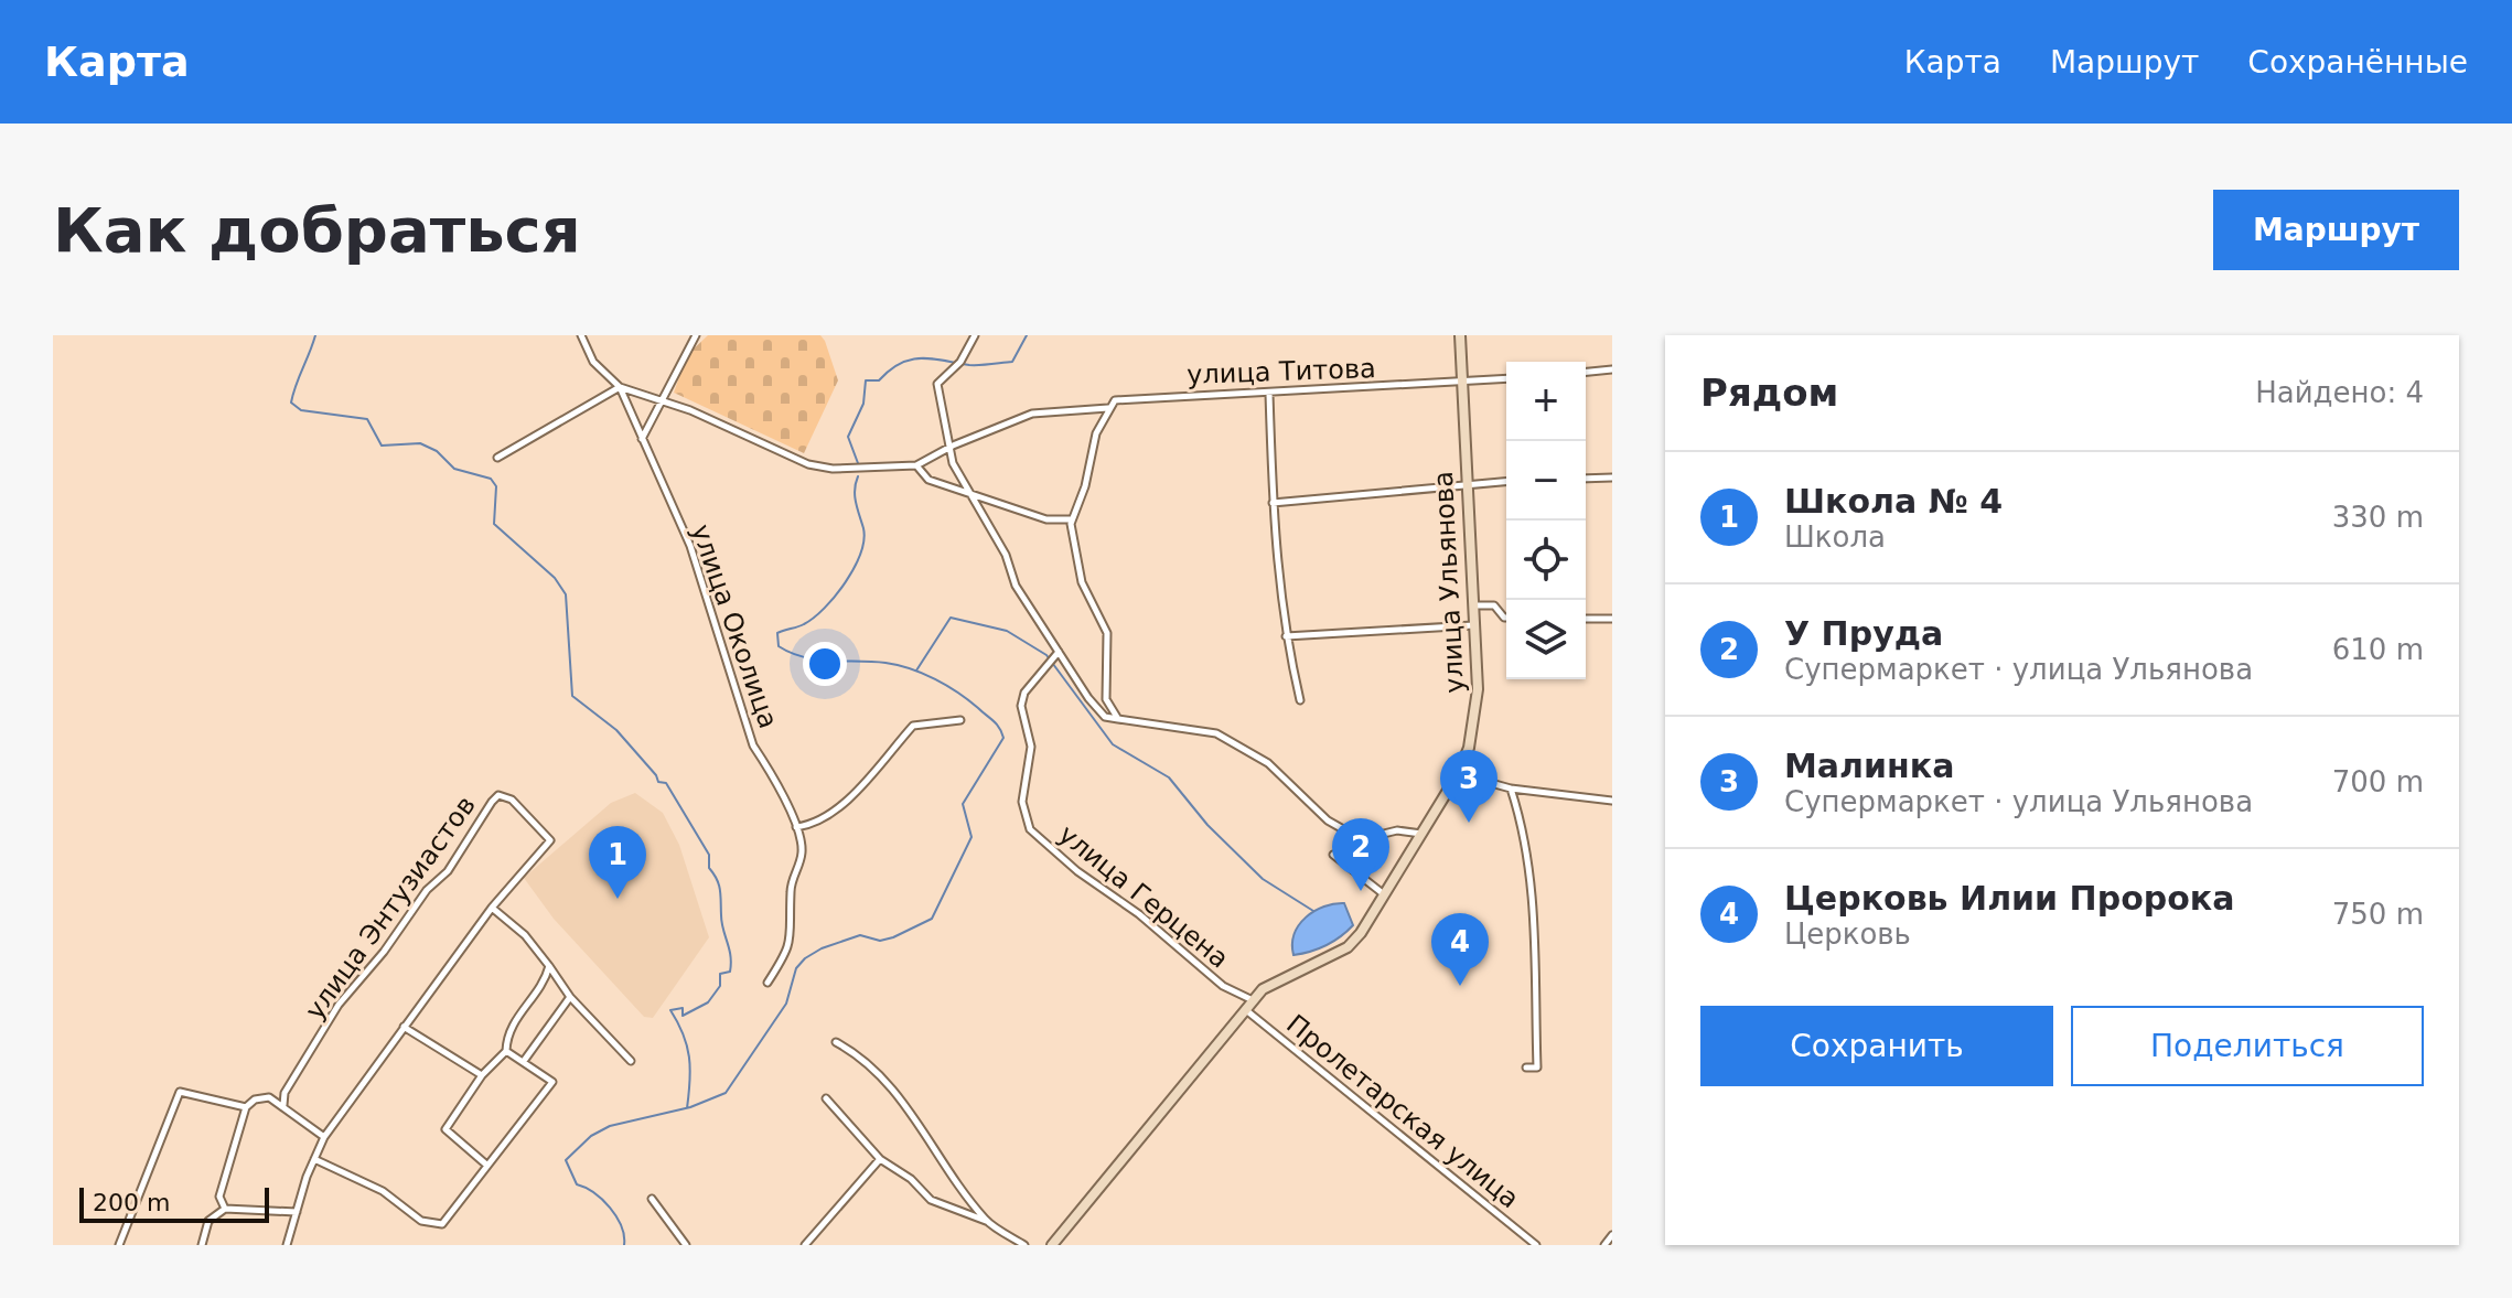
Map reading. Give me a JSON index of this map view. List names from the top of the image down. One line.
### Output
{"streets":{"main road":["улица Ульянова"],"street":["улица Титова","улица Околица","улица Герцена","улица Энтузиастов","Пролетарская улица"]},"crossings":[["улица Титова","улица Ульянова"],["улица Ульянова","улица Герцена"],["улица Ульянова","Пролетарская улица"]],"scale_bar":"200 m","page":{"header":"Карта","nav":["Карта","Маршрут","Сохранённые"],"buttons":["Маршрут",["Сохранить","Поделиться"]],"title":"Как добраться","heading":["Рядом","Найдено: 4"],"map_buttons":["+","−"],"list":[{"mark":"1","name":"Школа № 4","note":"Школа","value":"330 m"},{"mark":"2","name":"У Пруда","note":"Супермаркет · улица Ульянова","value":"610 m"},{"mark":"3","name":"Малинка","note":"Супермаркет · улица Ульянова","value":"700 m"},{"mark":"4","name":"Церковь Илии Пророка","note":"Церковь","value":"750 m"}],"pins":["3","2","1","4"],"scale":"200 m"}}
